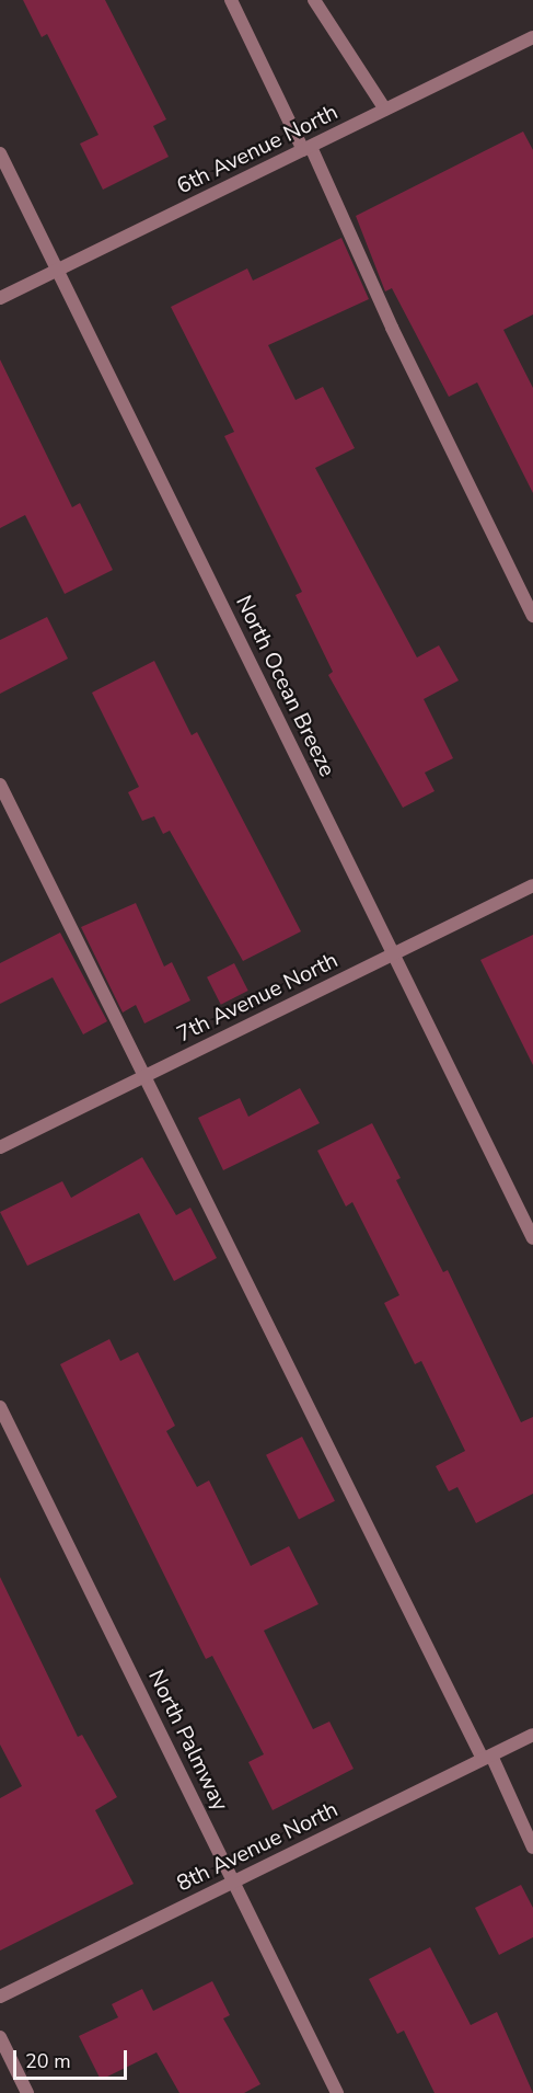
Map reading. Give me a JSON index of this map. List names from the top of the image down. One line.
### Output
{"streets":{"street":["6th Avenue North","North Ocean Breeze","7th Avenue North","North Palmway","8th Avenue North"]},"crossings":[["6th Avenue North","North Ocean Breeze"],["North Ocean Breeze","7th Avenue North"],["North Palmway","8th Avenue North"]],"scale_bar":"20 m"}
